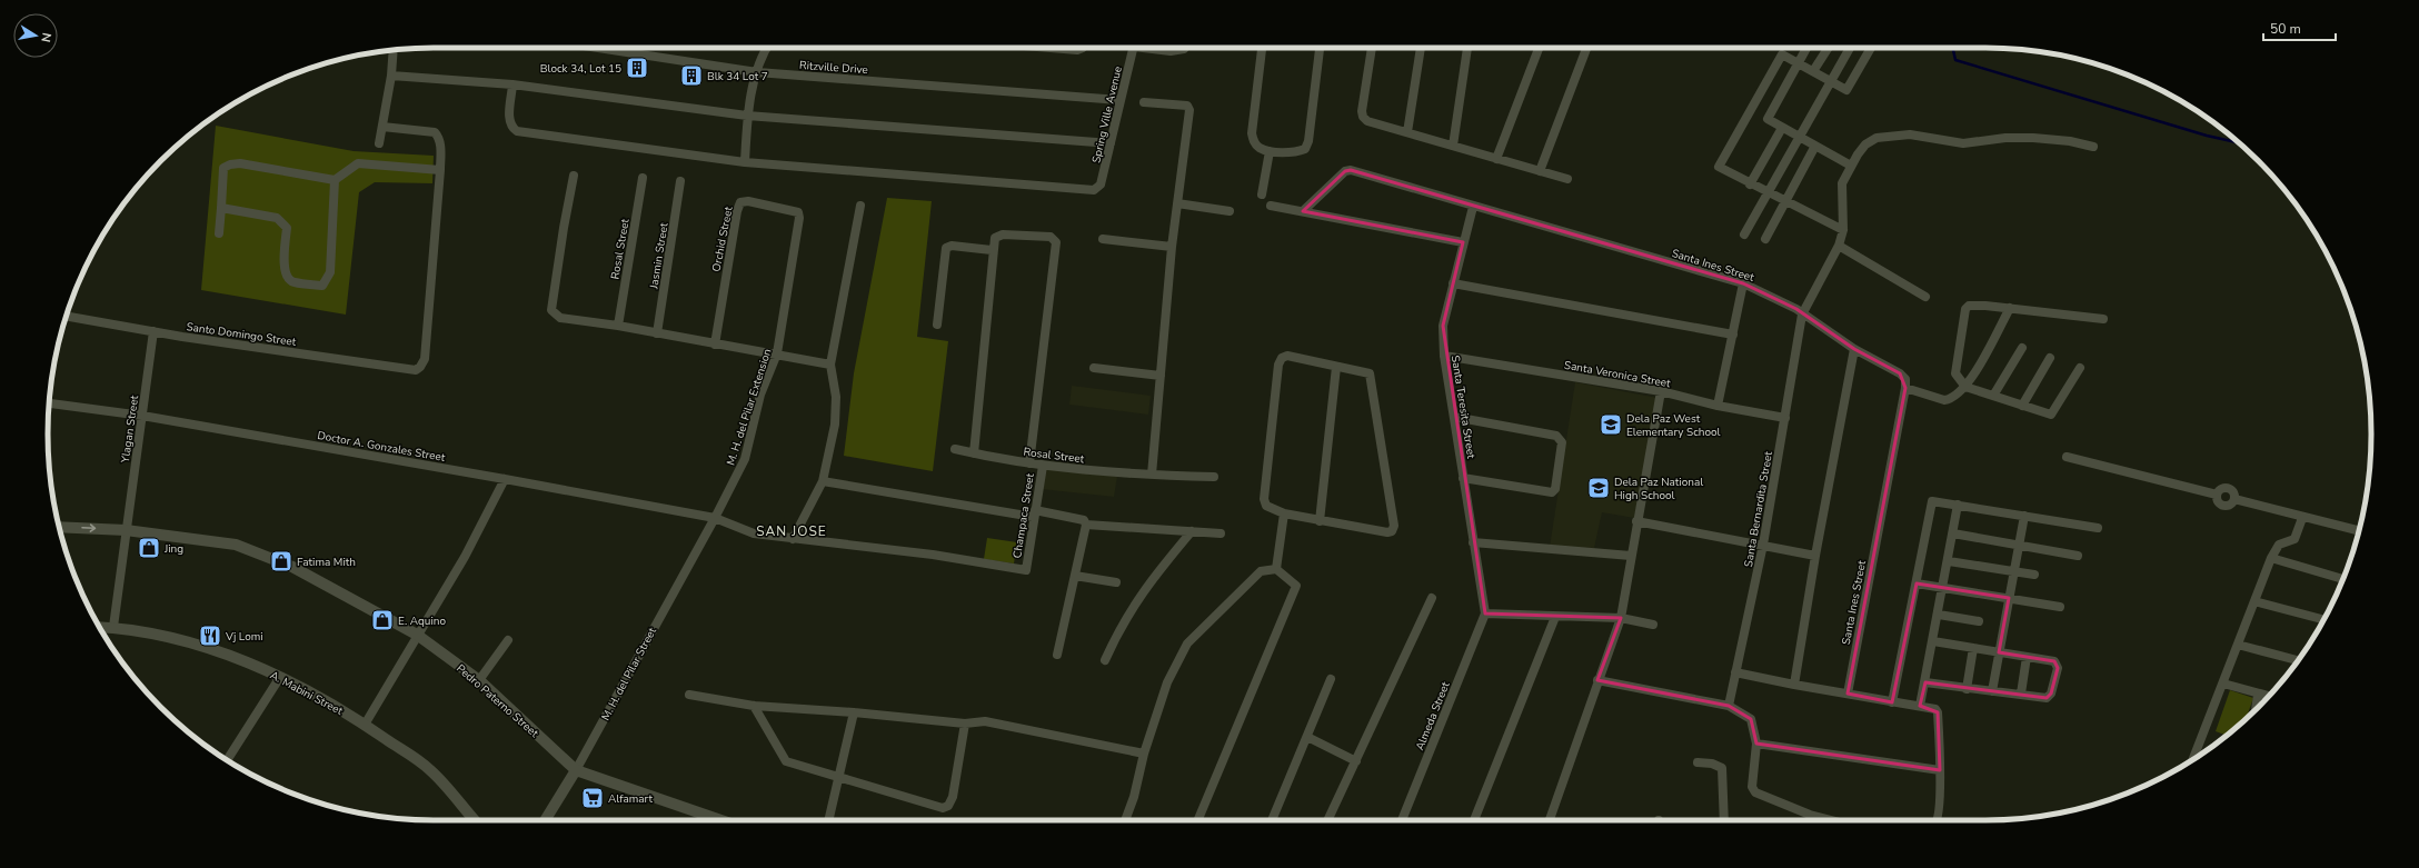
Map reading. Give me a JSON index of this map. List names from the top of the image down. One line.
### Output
{"streets":{"street":["Ritzville Drive","Spring Ville Avenue","Orchid Street","Rosal Street","Jasmin Street","Santa Ines Street","Santo Domingo Street","Santa Veronica Street","M. H. del Pilar Extension","Santa Teresita Street","Ylagan Street","Doctor A. Gonzales Street","Santa Bernardita Street","Champaca Street","M. H. del Pilar Street","A. Mabini Street","Pedro Paterno Street","Almeda Street"]},"crossings":[["Ritzville Drive","Spring Ville Avenue"],["Orchid Street","M. H. del Pilar Extension"],["Rosal Street","Champaca Street"],["Santa Ines Street","Santa Teresita Street"],["Santa Ines Street","Santa Bernardita Street"],["Santo Domingo Street","Ylagan Street"],["Santa Veronica Street","Santa Teresita Street"],["Santa Veronica Street","Santa Bernardita Street"],["M. H. del Pilar Extension","Doctor A. Gonzales Street"],["M. H. del Pilar Extension","M. H. del Pilar Street"],["Santa Teresita Street","Almeda Street"],["Ylagan Street","Doctor A. Gonzales Street"],["Ylagan Street","A. Mabini Street"],["Ylagan Street","Pedro Paterno Street"],["Doctor A. Gonzales Street","Champaca Street"],["Doctor A. Gonzales Street","M. H. del Pilar Street"],["M. H. del Pilar Street","Pedro Paterno Street"]],"districts":["SAN JOSE"],"places":{"building":["Block 34, Lot 15","Blk 34 Lot 7"],"school or university":["Dela Paz West Elementary School","Dela Paz National High School"],"shop":["Jing","Fatima Mith","E. Aquino"],"restaurant":["Vj Lomi"],"supermarket":["Alfamart"]},"scale_bar":"50 m","north":"right"}
